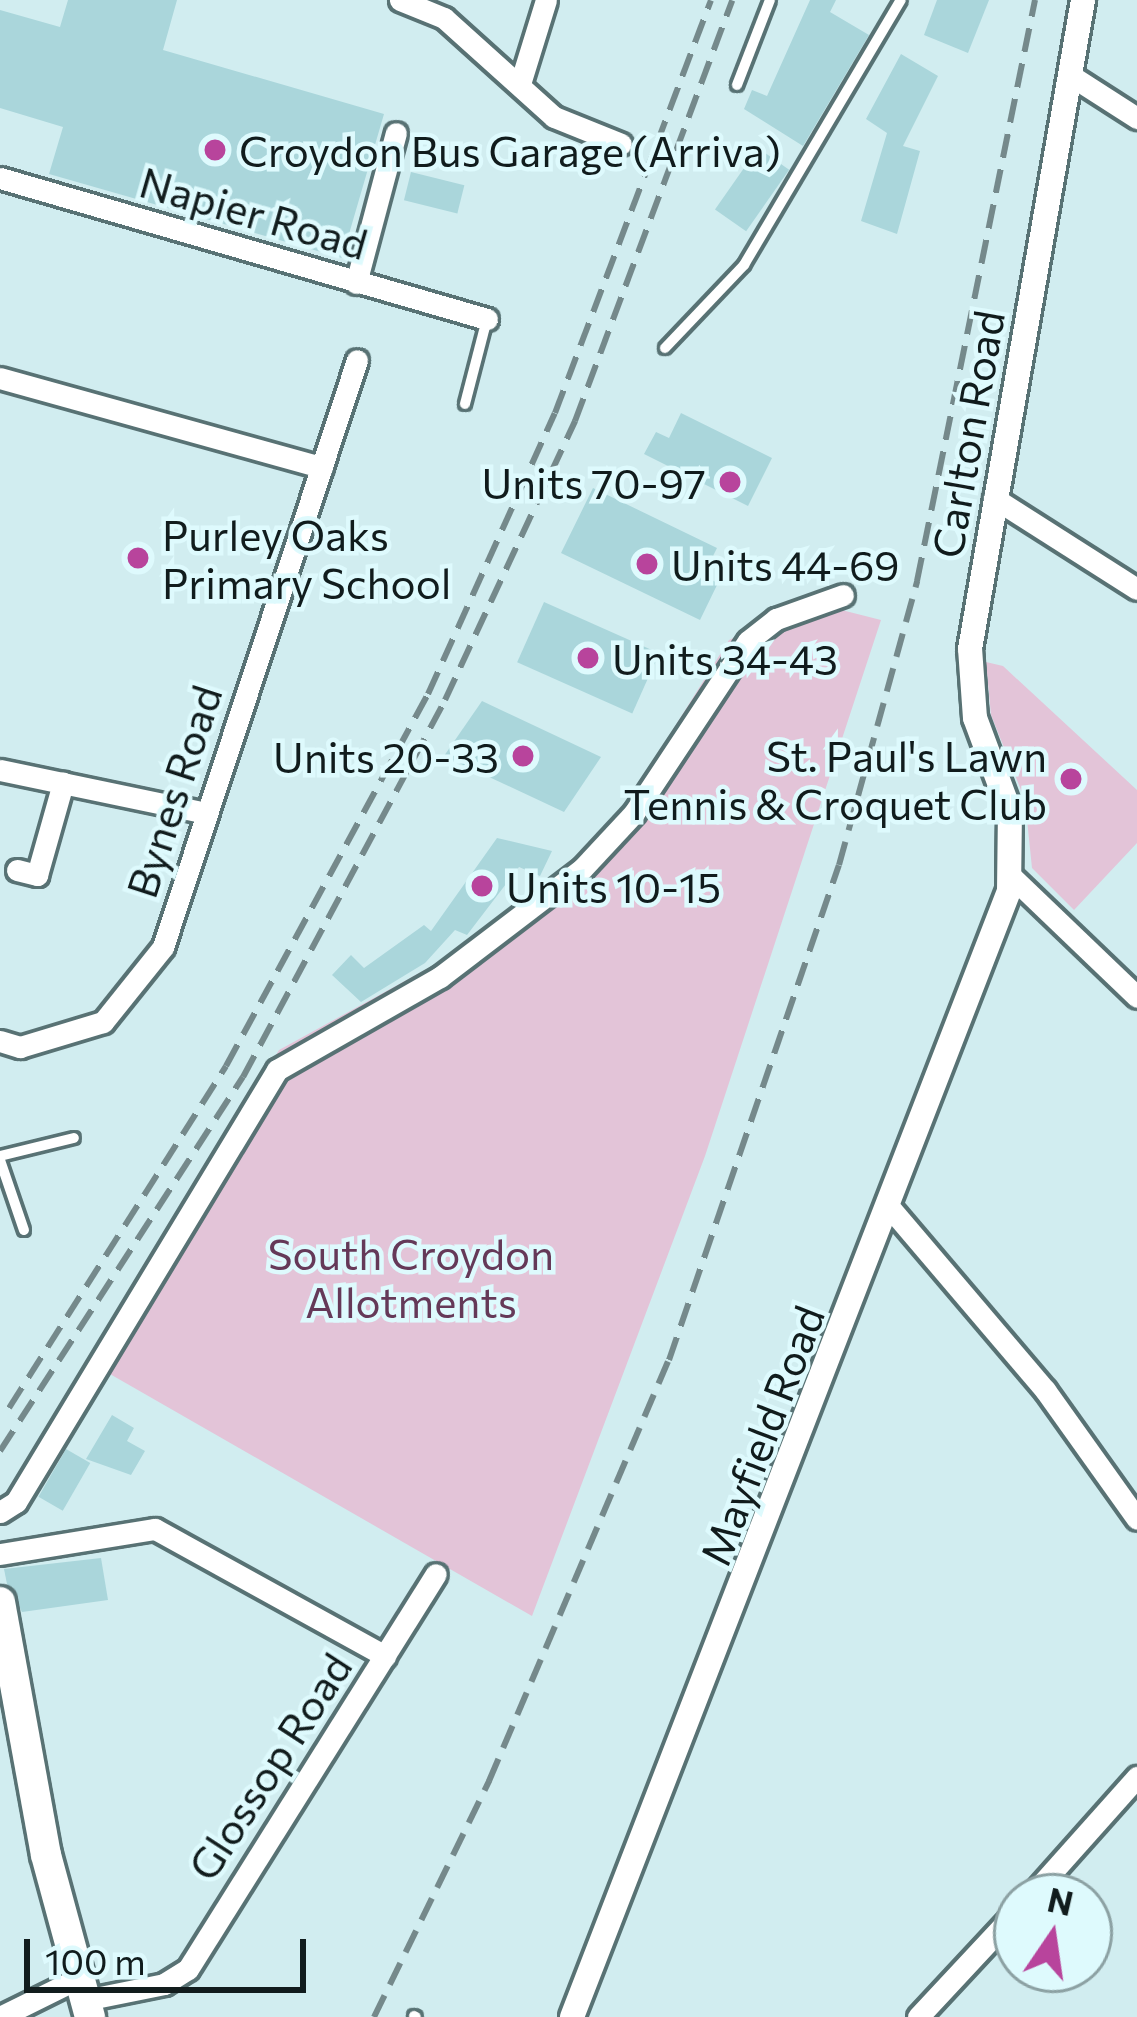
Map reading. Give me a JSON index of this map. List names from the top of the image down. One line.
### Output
{"streets":{"street":["Napier Road","Carlton Road","Bynes Road","Mayfield Road","Glossop Road"]},"crossings":[["Carlton Road","Mayfield Road"]],"parks":["South Croydon Allotments"],"places":["Croydon Bus Garage (Arriva)","Units 70-97","Purley Oaks Primary School","Units 44-69","Units 34-43","Units 20-33","St. Paul's Lawn Tennis & Croquet Club","Units 10-15"],"scale_bar":"100 m","north":"top"}
